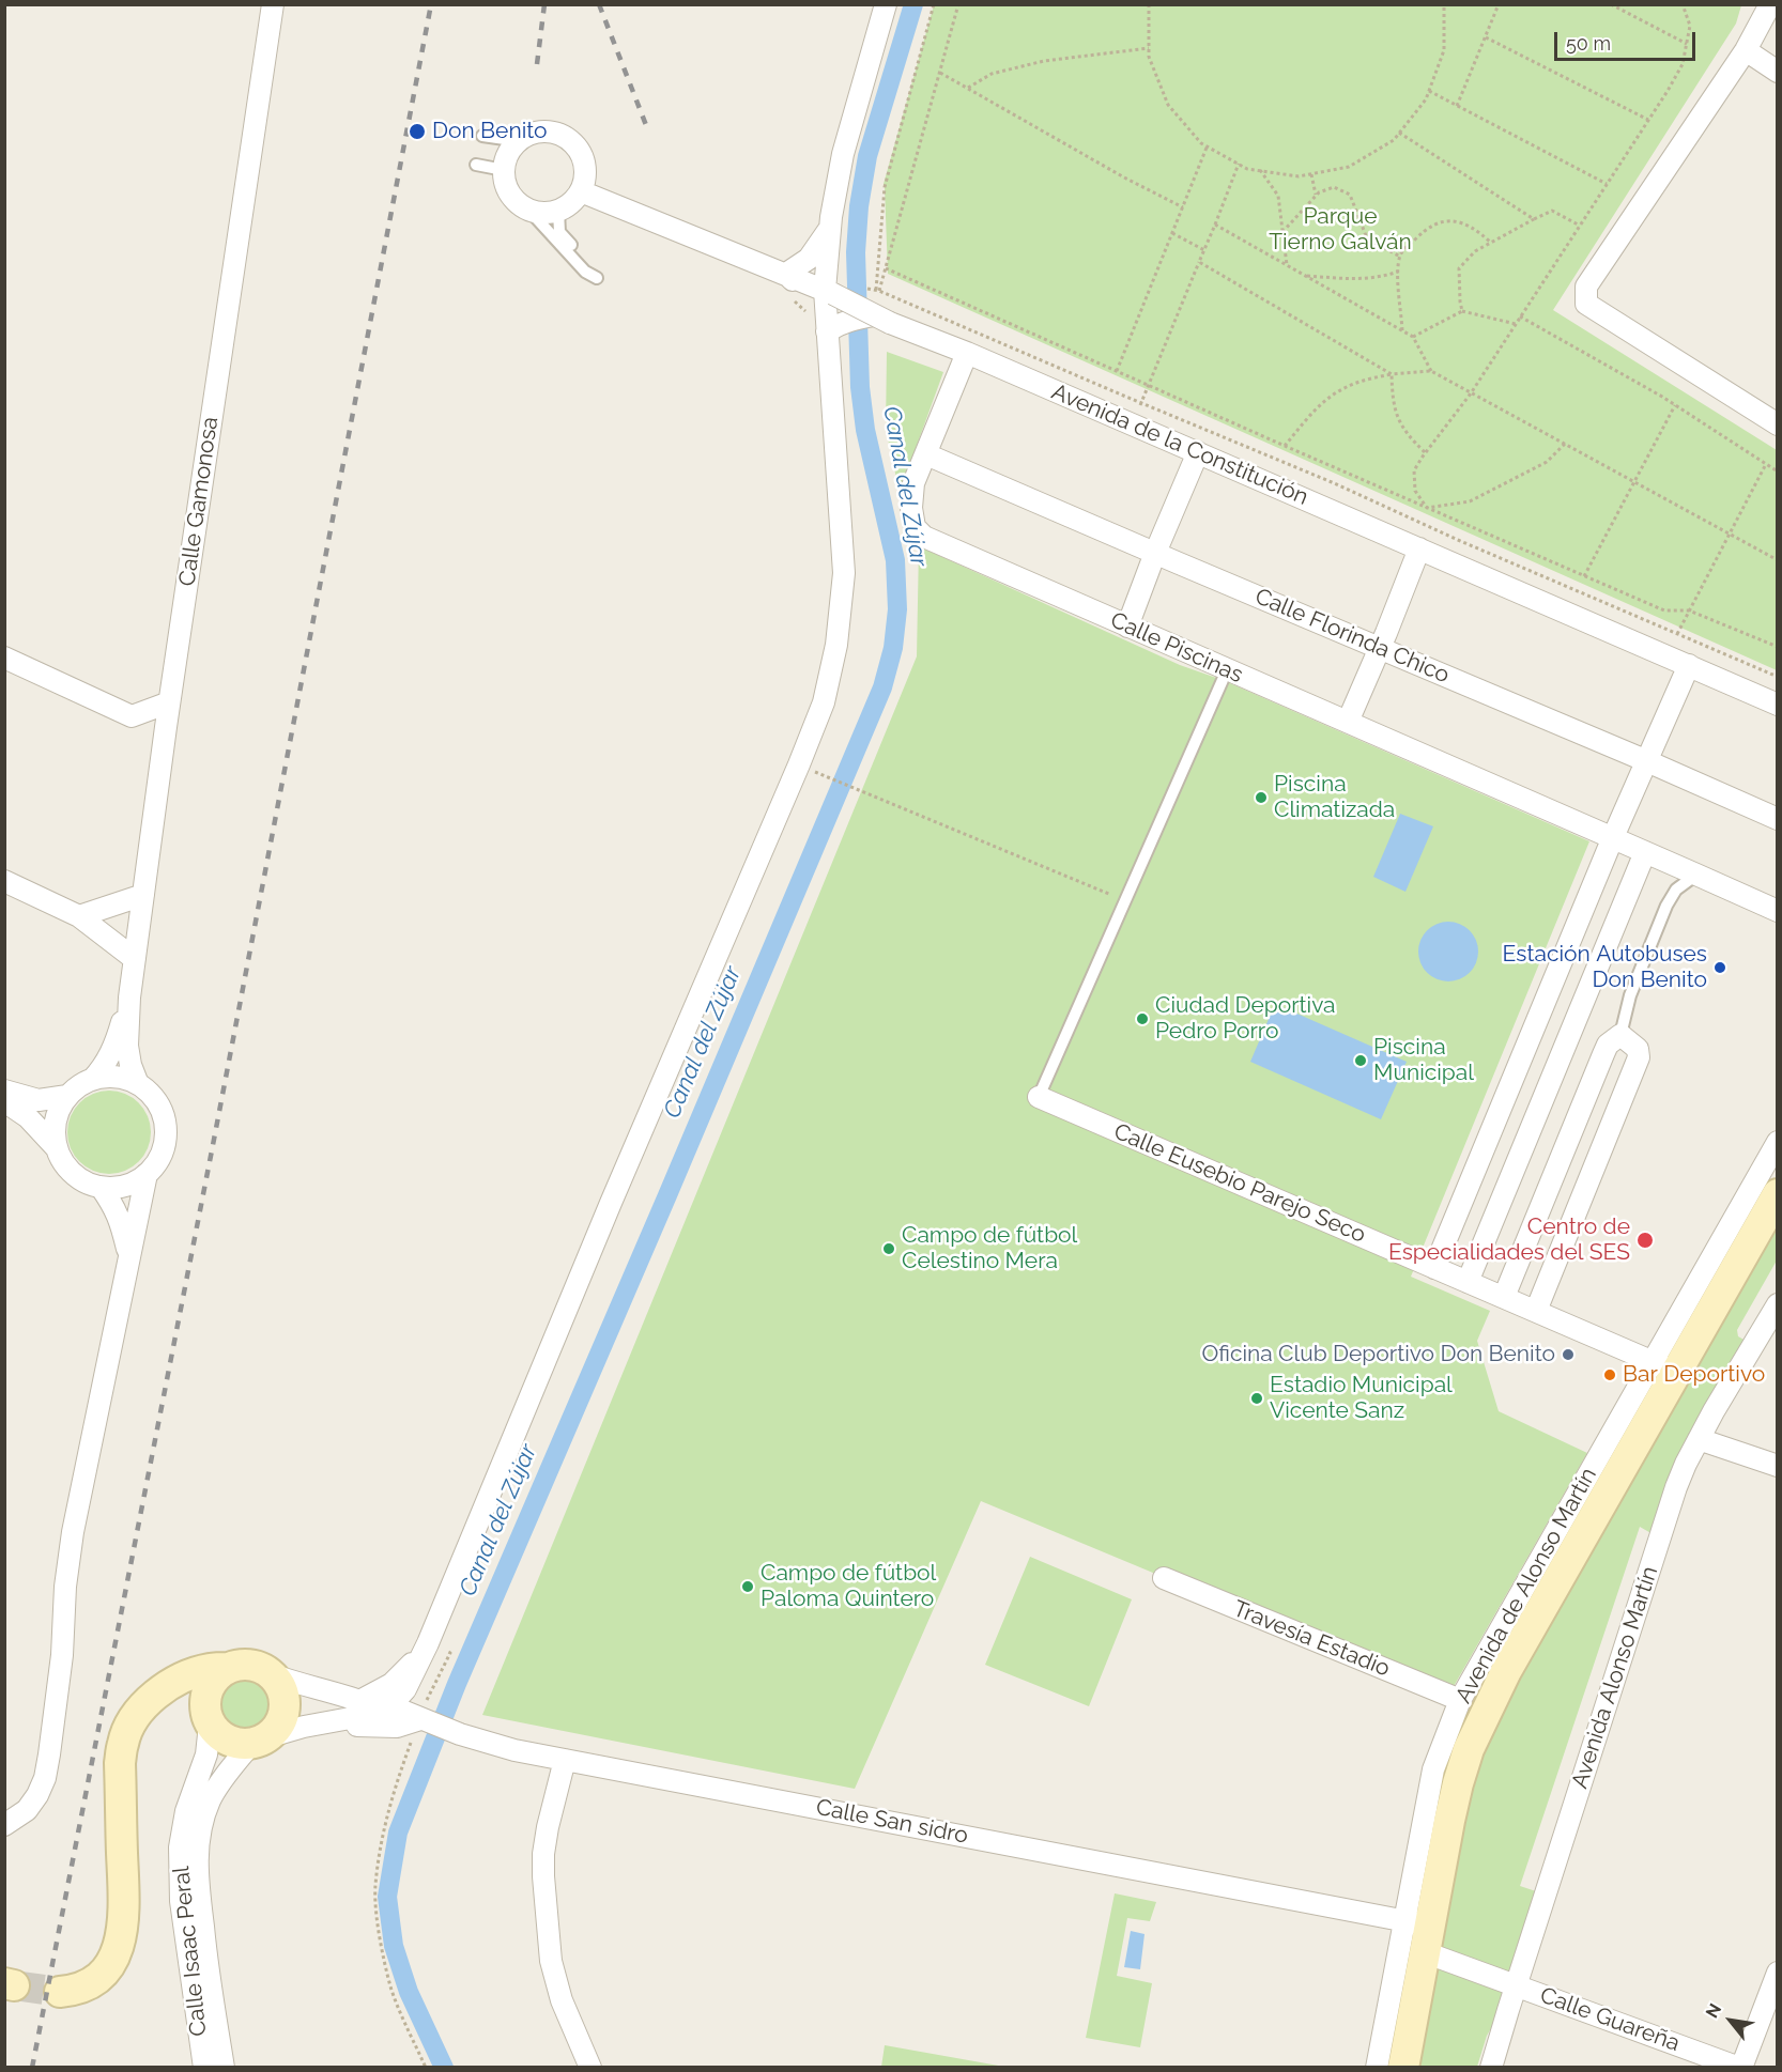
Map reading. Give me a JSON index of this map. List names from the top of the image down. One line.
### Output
{"streets":{"main road":["Avenida de Alonso Martín"],"street":["Avenida de la Constitución","Calle Gamonosa","Calle Florinda Chico","Calle Piscinas","Calle Eusebio Parejo Seco","Travesía Estadio","Avenida Alonso Martín","Calle San sidro","Calle Isaac Peral","Calle Guareña"]},"crossings":[["Avenida de la Constitución","Calle Piscinas"],["Calle Florinda Chico","Calle Piscinas"],["Calle Eusebio Parejo Seco","Avenida de Alonso Martín"],["Avenida de Alonso Martín","Travesía Estadio"],["Avenida de Alonso Martín","Calle San sidro"],["Avenida Alonso Martín","Calle San sidro"],["Avenida Alonso Martín","Calle Guareña"],["Calle San sidro","Calle Guareña"]],"water":["Canal del Zújar"],"parks":["Parque Tierno Galván"],"places":["Don Benito","Piscina Climatizada","Estación Autobuses Don Benito","Ciudad Deportiva Pedro Porro","Piscina Municipal","Centro de Especialidades del SES","Campo de fútbol Celestino Mera","Oficina Club Deportivo Don Benito","Bar Deportivo","Estadio Municipal Vicente Sanz","Campo de fútbol Paloma Quintero"],"scale_bar":"50 m","north":"top left"}
